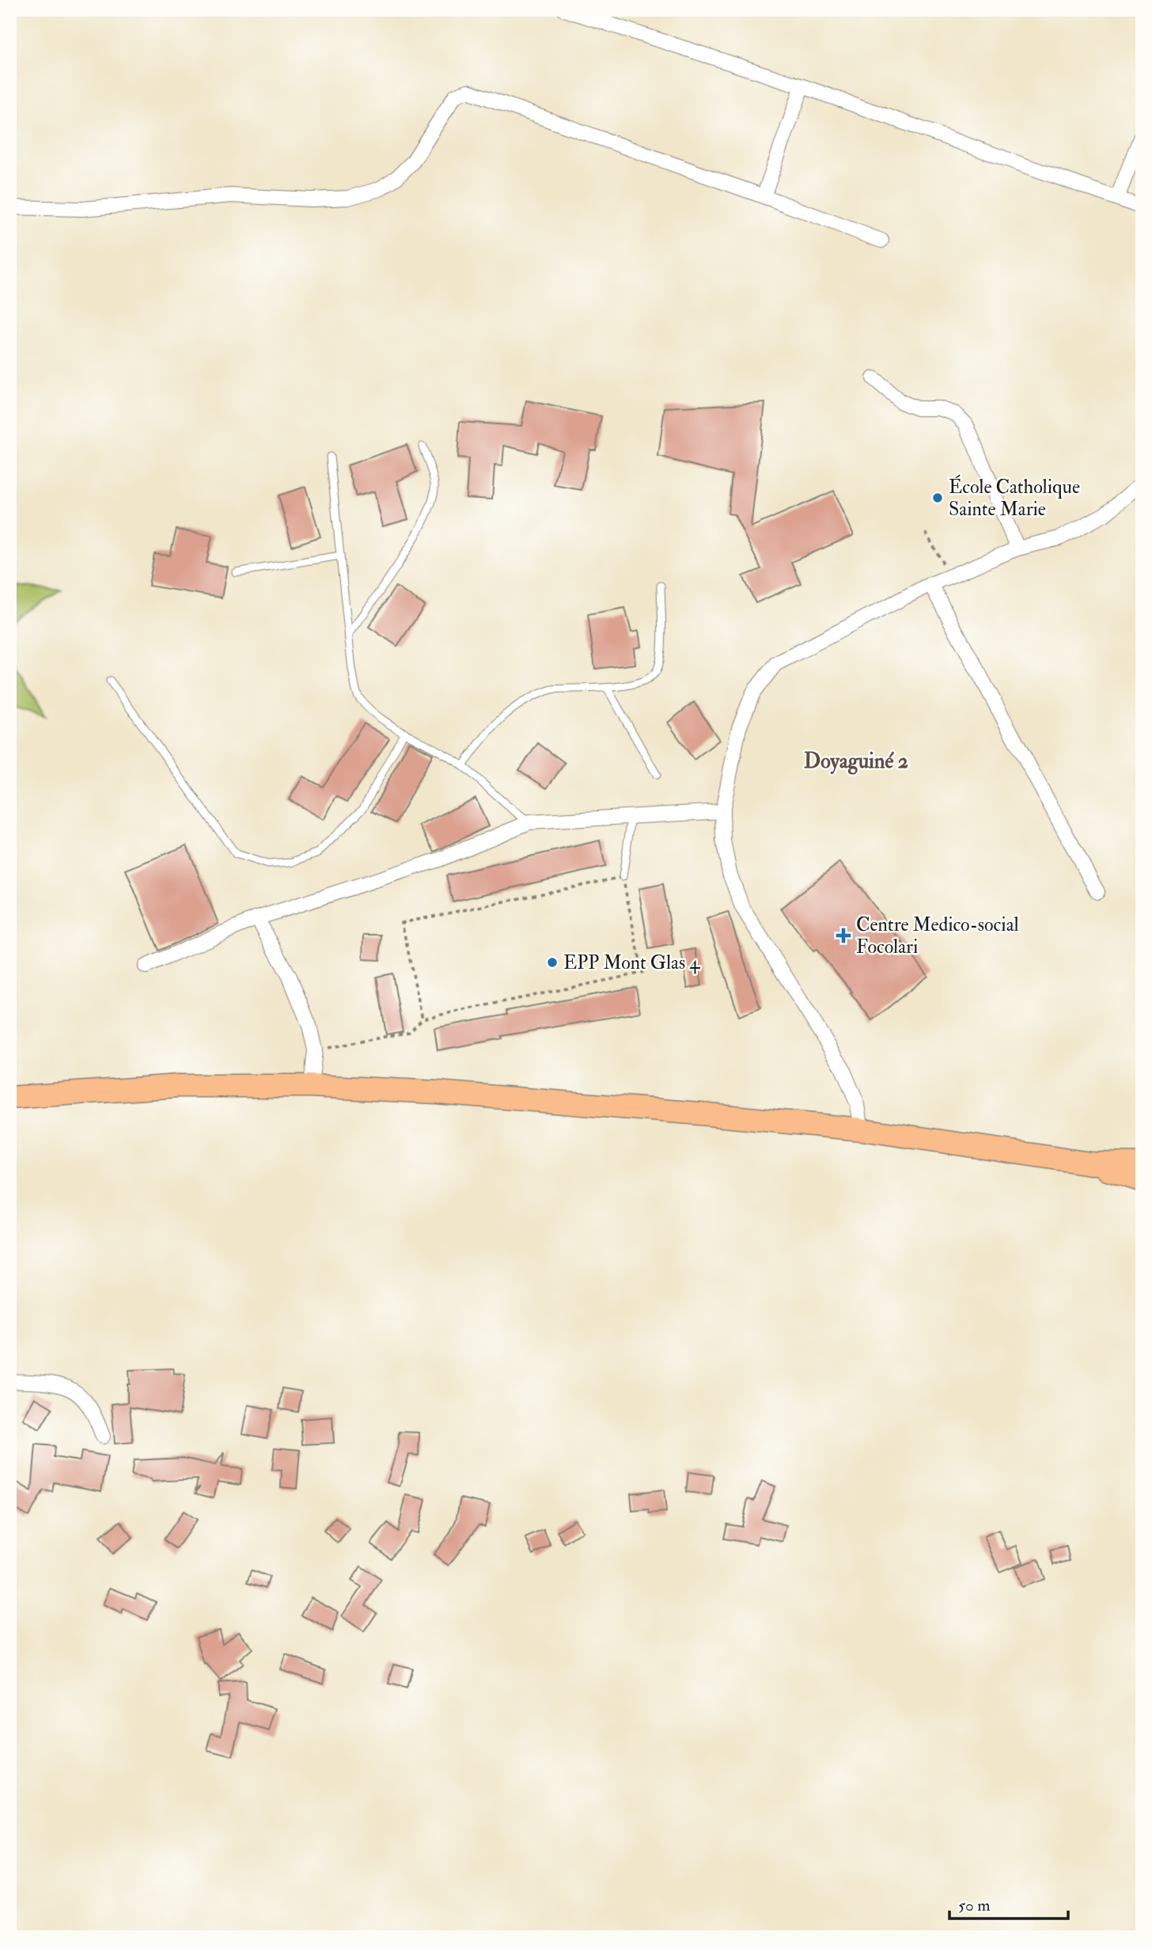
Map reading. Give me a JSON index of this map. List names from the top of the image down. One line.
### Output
{"districts":["Doyaguiné 2"],"places":{"other":["École Catholique Sainte Marie","EPP Mont Glas 4"],"health":["Centre Medico-social Focolari"]},"scale_bar":"50 m"}
